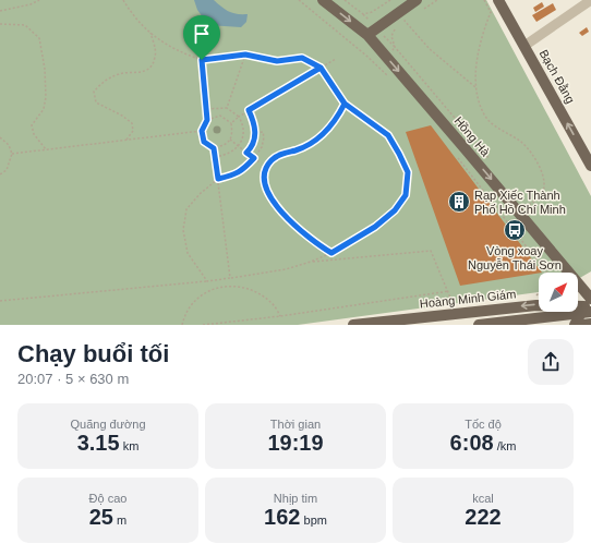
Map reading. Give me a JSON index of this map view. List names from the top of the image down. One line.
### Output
{"streets":{"main road":["Bạch Đằng","Hồng Hà","Hoàng Minh Giám"]},"crossings":[["Hồng Hà","Hoàng Minh Giám"]],"one_way":["Bạch Đằng","Hồng Hà"],"places":{"building":["Rạp Xiếc Thành Phố Hồ Chí Minh"],"bus stop":["Vòng xoay Nguyễn Thái Sơn"]},"north":"top right","page":{"heading":["Chạy buổi tối","20:07 · 5 × 630 m"],"stats":[["Quãng đường","3.15 km"],["Thời gian","19:19"],["Tốc độ","6:08 /km"],["Độ cao","25 m"],["Nhịp tim","162 bpm"],["kcal","222"]]}}
